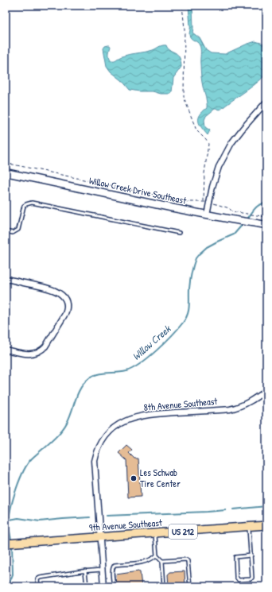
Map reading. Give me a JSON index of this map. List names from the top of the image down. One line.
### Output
{"streets":{"main road":["Willow Creek Drive Southeast","9th Avenue Southeast","US 212"],"street":["8th Avenue Southeast"]},"crossings":[["8th Avenue Southeast","9th Avenue Southeast"]],"water":["Willow Creek"],"places":["Les Schwab Tire Center"]}
